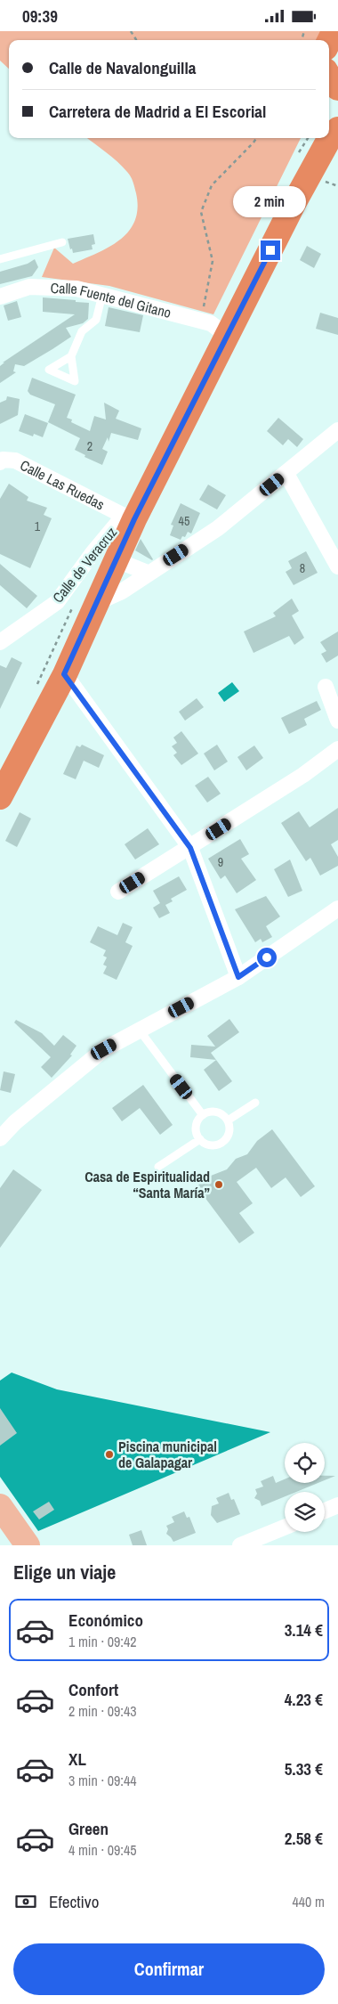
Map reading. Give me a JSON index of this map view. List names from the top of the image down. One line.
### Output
{"streets":{"street":["Calle Fuente del Gitano","Calle Las Ruedas","Calle de Veracruz"]},"crossings":[["Calle Las Ruedas","Calle de Veracruz"]],"places":["Casa de Espiritualidad “Santa María”","Piscina municipal de Galapagar"],"house_numbers":["2","45","1","8","9"],"page":{"status":"09:39","banner":["Calle de Navalonguilla","Carretera de Madrid a El Escorial"],"bubble":"2 min","heading":"Elige un viaje","list":[{"name":"Económico","note":"1 min · 09:42","value":"3.14 €"},{"name":"Confort","note":"2 min · 09:43","value":"4.23 €"},{"name":"XL","note":"3 min · 09:44","value":"5.33 €"},{"name":"Green","note":"4 min · 09:45","value":"2.58 €"}],"pay":["Efectivo","440 m"],"buttons":"Confirmar"}}
